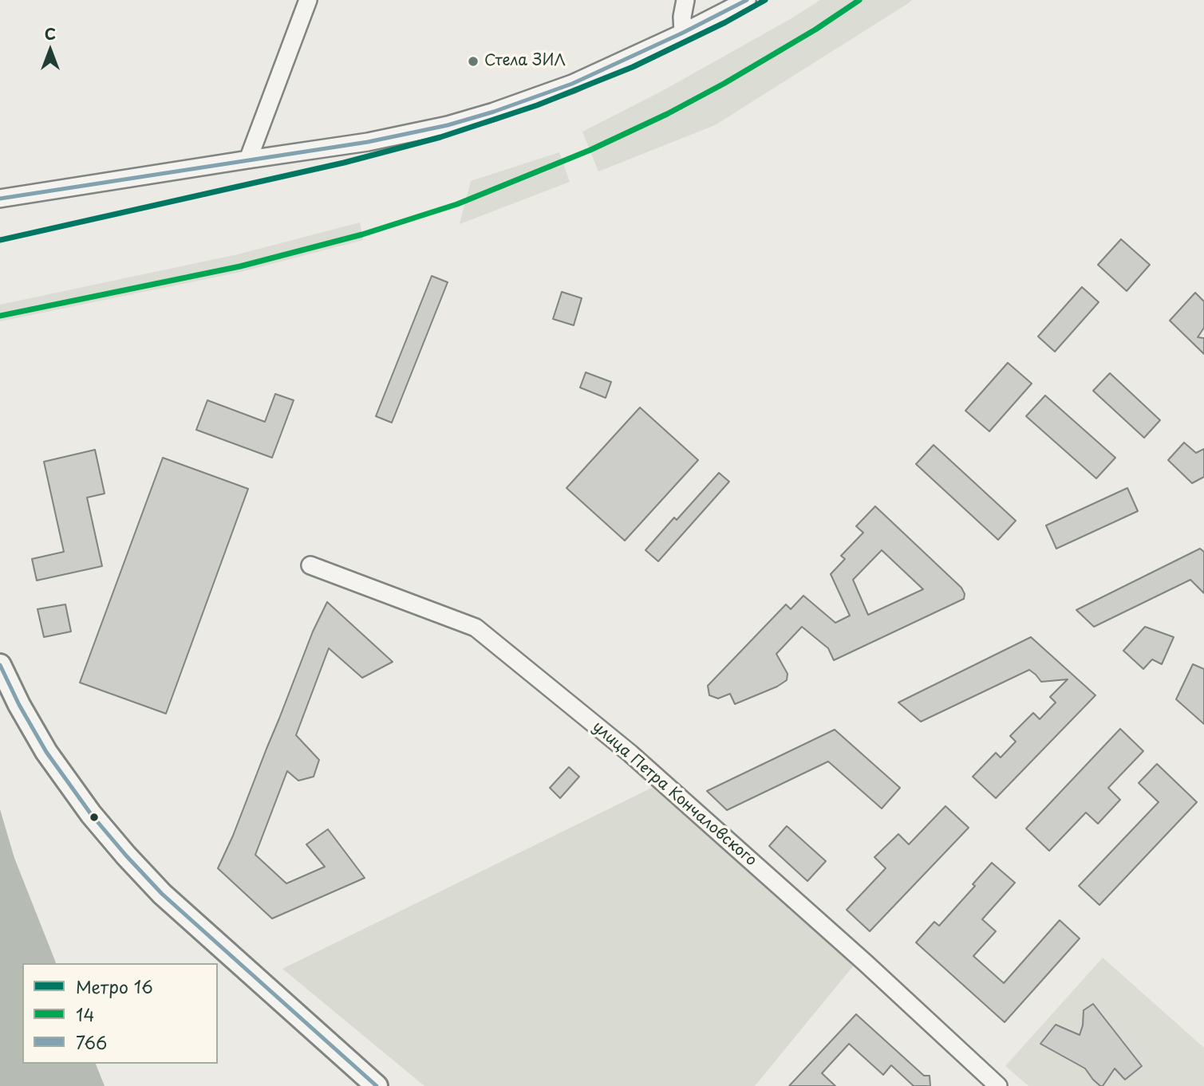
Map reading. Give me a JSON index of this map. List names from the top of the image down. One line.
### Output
{"streets":{"street":["улица Петра Кончаловского"]},"places":["Стела ЗИЛ"],"lines":["metro line 16","transit line 14","transit line 766"],"legend":["Метро 16","14","766"],"north":"top"}
